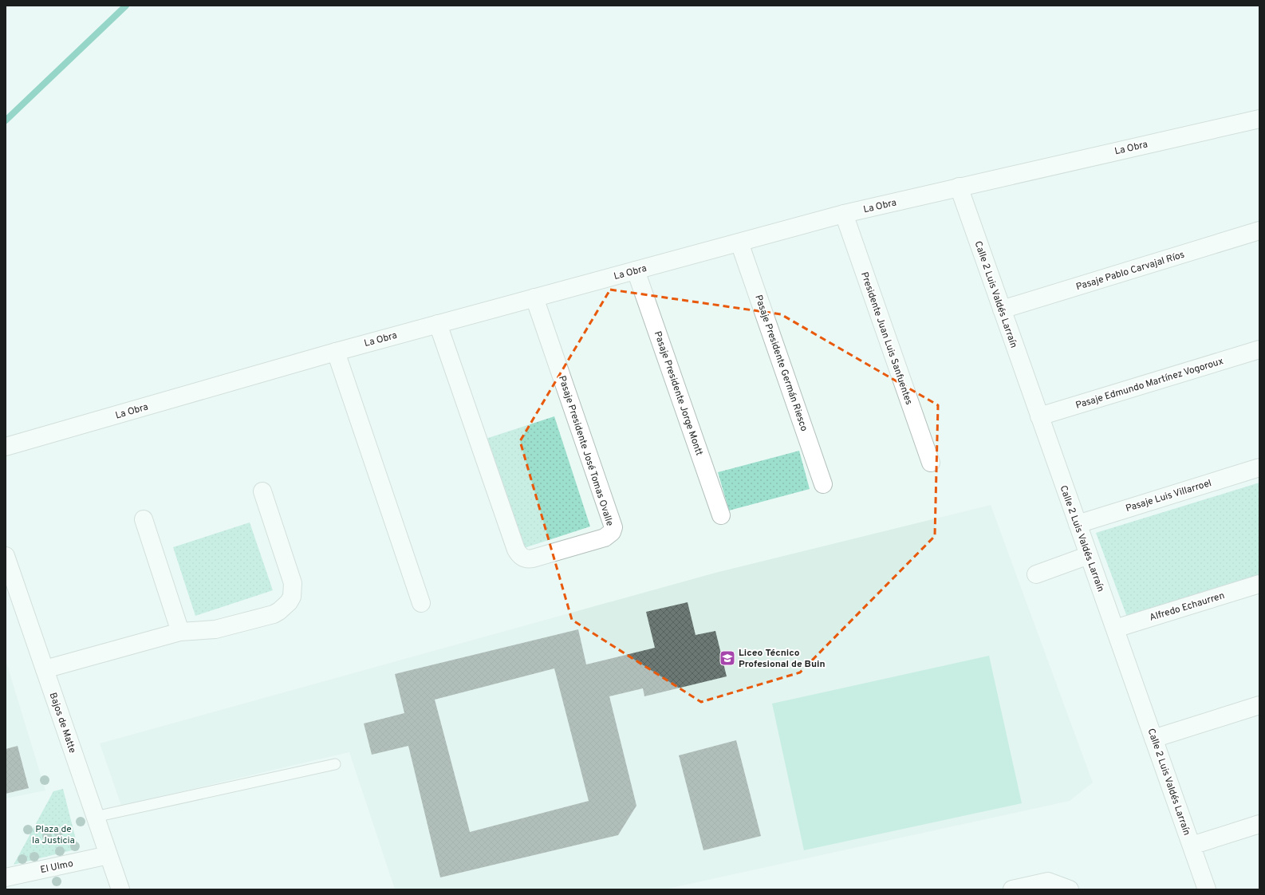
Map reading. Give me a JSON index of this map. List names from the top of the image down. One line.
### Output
{"streets":{"street":["La Obra","Pasaje Pablo Carvajal Ríos","Calle 2 Luis Valdés Larraín","Presidente Juan Luis Sanfuentes","Pasaje Presidente Germán Riesco","Pasaje Edmundo Martínez Vogoroux","Pasaje Presidente Jorge Montt","Pasaje Presidente José Tomas Ovalle","Pasaje Luis Villarroel","Alfredo Echaurren","Bajos de Matte","El Ulmo"]},"crossings":[["La Obra","Calle 2 Luis Valdés Larraín"],["La Obra","Presidente Juan Luis Sanfuentes"],["La Obra","Pasaje Presidente Germán Riesco"],["La Obra","Pasaje Presidente Jorge Montt"],["La Obra","Pasaje Presidente José Tomas Ovalle"],["Pasaje Pablo Carvajal Ríos","Calle 2 Luis Valdés Larraín"],["Calle 2 Luis Valdés Larraín","Pasaje Edmundo Martínez Vogoroux"],["Calle 2 Luis Valdés Larraín","Pasaje Luis Villarroel"],["Calle 2 Luis Valdés Larraín","Alfredo Echaurren"],["Bajos de Matte","El Ulmo"]],"parks":["Plaza de la Justicia"],"places":{"school or university":["Liceo Técnico Profesional de Buin"]}}
